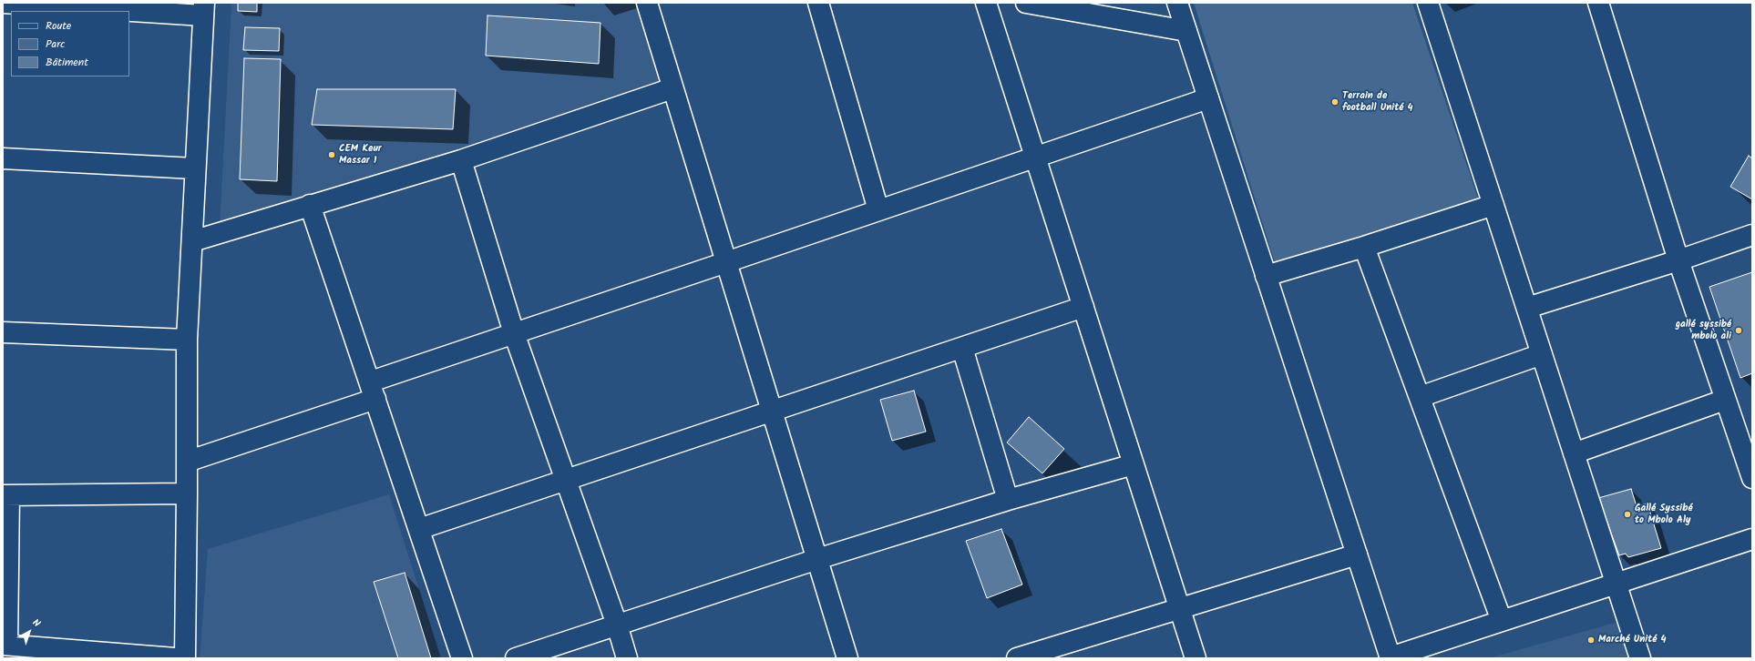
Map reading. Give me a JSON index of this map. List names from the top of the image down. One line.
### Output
{"places":["Terrain de football Unité 4","CEM Keur Massar 1","gallé syssibé mbolo ali","Gallé Syssibé to Mbolo Aly","Marché Unité 4"],"legend":["Route","Parc","Bâtiment"],"north":"top right"}
